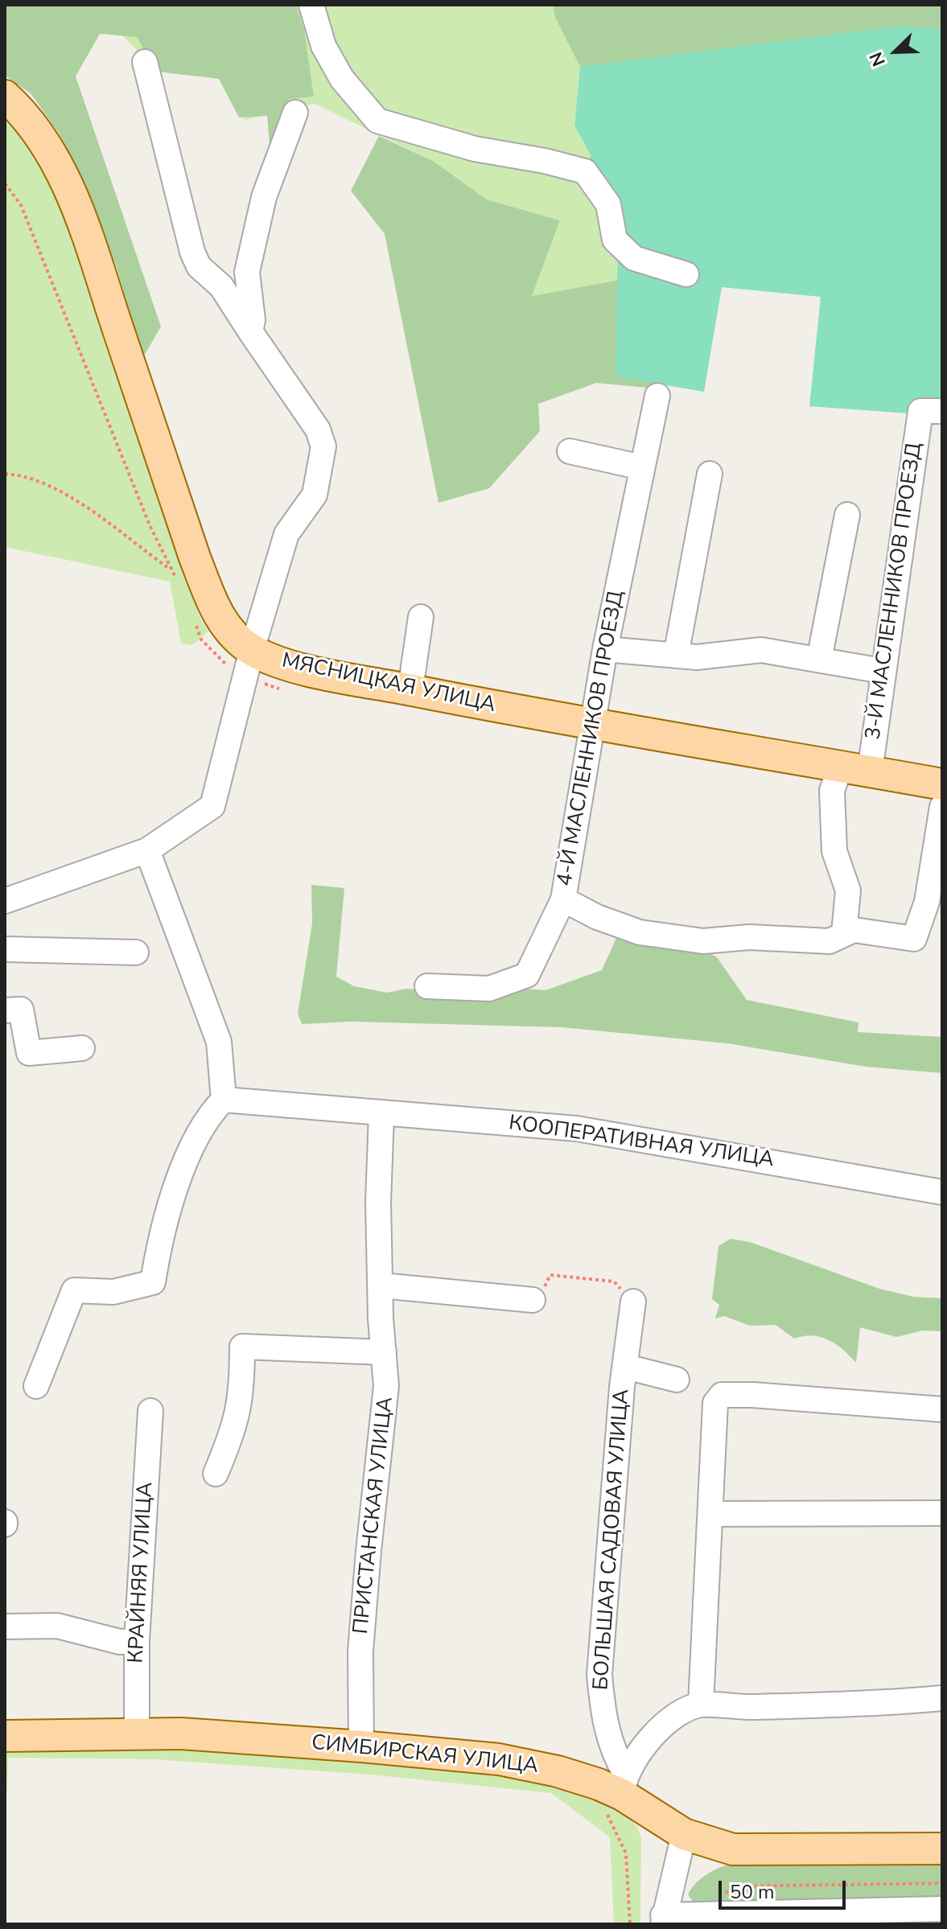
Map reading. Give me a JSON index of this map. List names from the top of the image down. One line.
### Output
{"streets":{"main road":["МЯСНИЦКАЯ УЛИЦА","СИМБИРСКАЯ УЛИЦА"],"street":["3-Й МАСЛЕННИКОВ ПРОЕЗД","4-Й МАСЛЕННИКОВ ПРОЕЗД","КООПЕРАТИВНАЯ УЛИЦА","ПРИСТАНСКАЯ УЛИЦА","БОЛЬШАЯ САДОВАЯ УЛИЦА","КРАЙНЯЯ УЛИЦА"]},"crossings":[["3-Й МАСЛЕННИКОВ ПРОЕЗД","МЯСНИЦКАЯ УЛИЦА"],["МЯСНИЦКАЯ УЛИЦА","4-Й МАСЛЕННИКОВ ПРОЕЗД"],["КООПЕРАТИВНАЯ УЛИЦА","ПРИСТАНСКАЯ УЛИЦА"],["ПРИСТАНСКАЯ УЛИЦА","СИМБИРСКАЯ УЛИЦА"],["БОЛЬШАЯ САДОВАЯ УЛИЦА","СИМБИРСКАЯ УЛИЦА"],["КРАЙНЯЯ УЛИЦА","СИМБИРСКАЯ УЛИЦА"]],"scale_bar":"50 m","north":"bottom left"}
